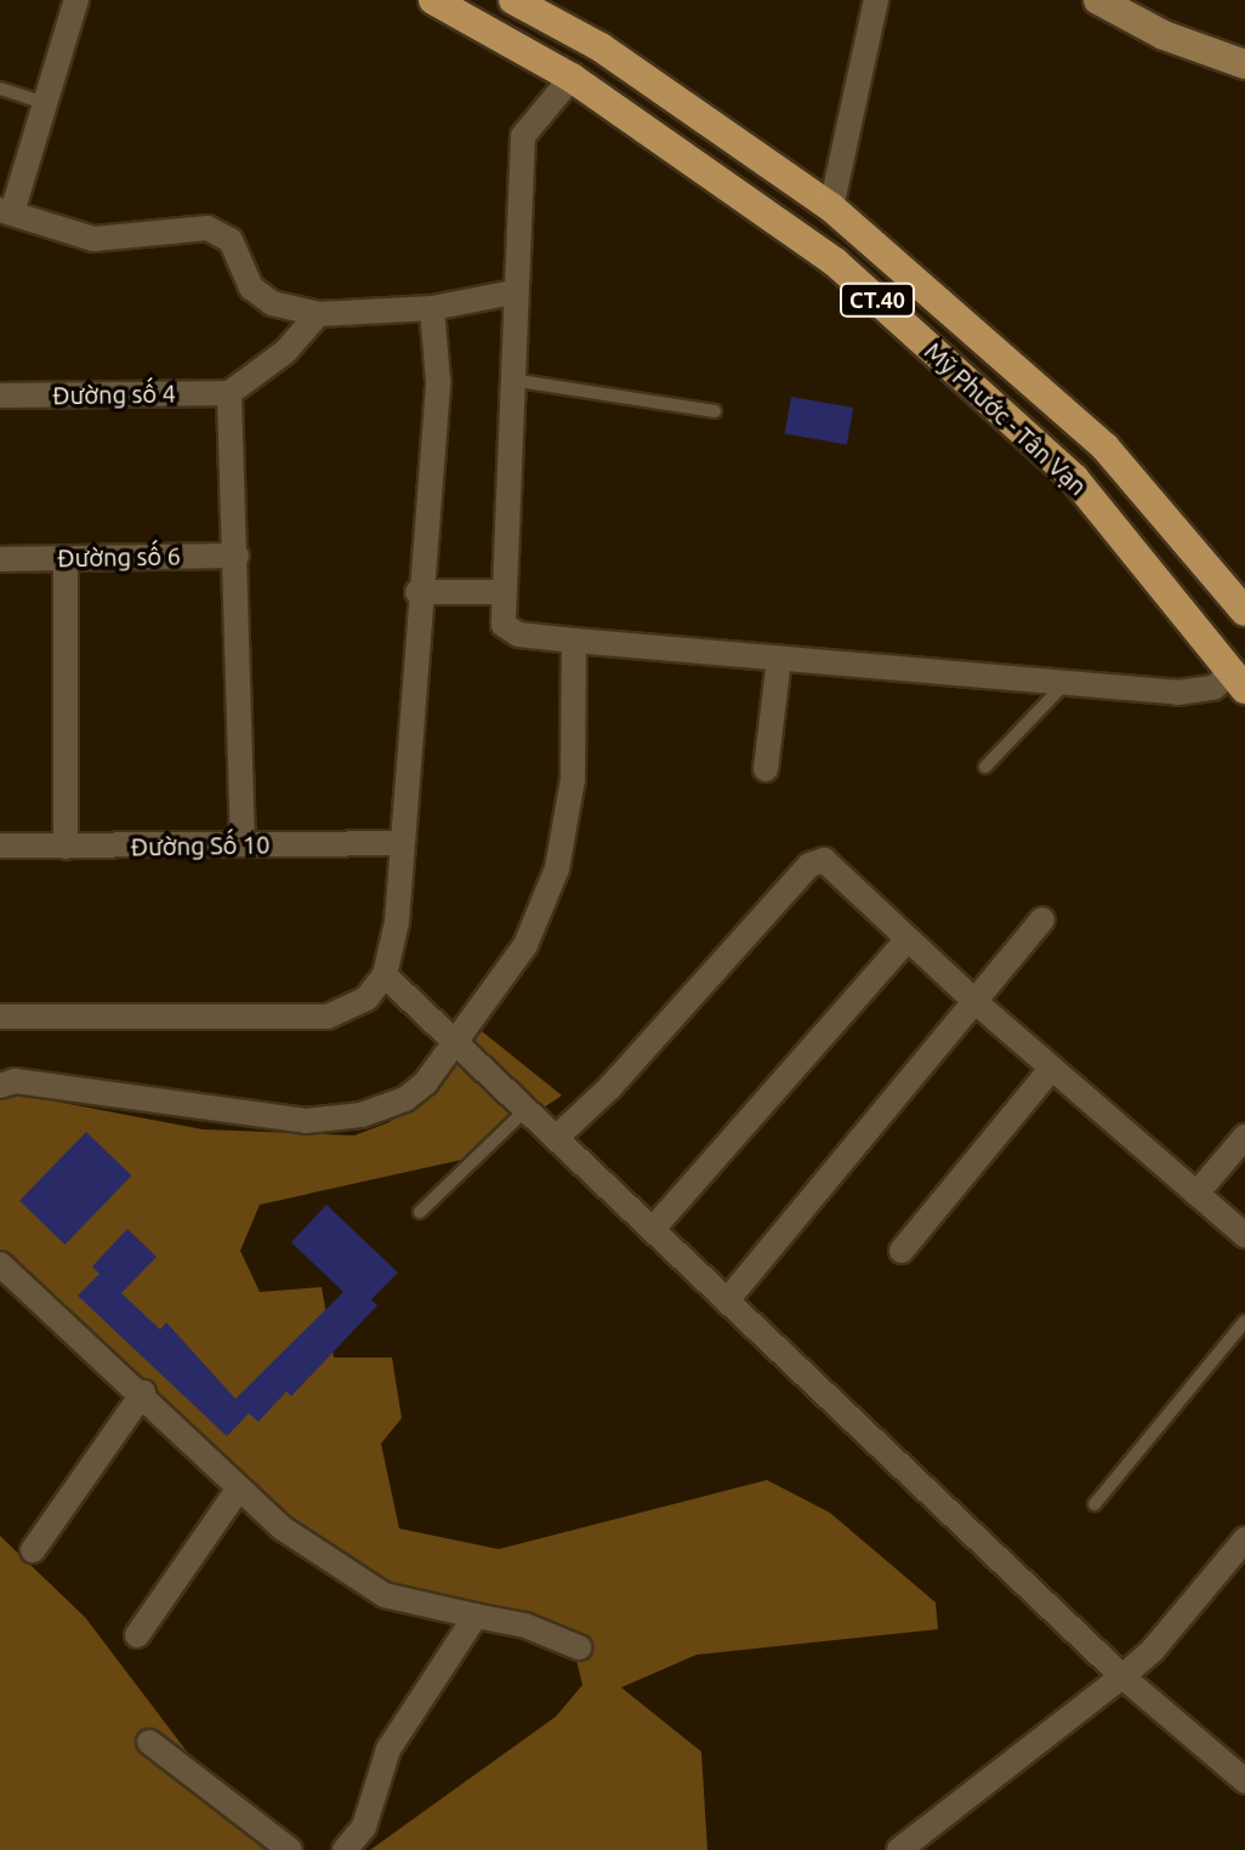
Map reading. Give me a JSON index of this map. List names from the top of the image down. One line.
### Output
{"streets":{"main road":["CT.40","Mỹ Phước - Tân Vạn"],"street":["Đường số 4","Đường số 6","Đường Số 10"]}}
